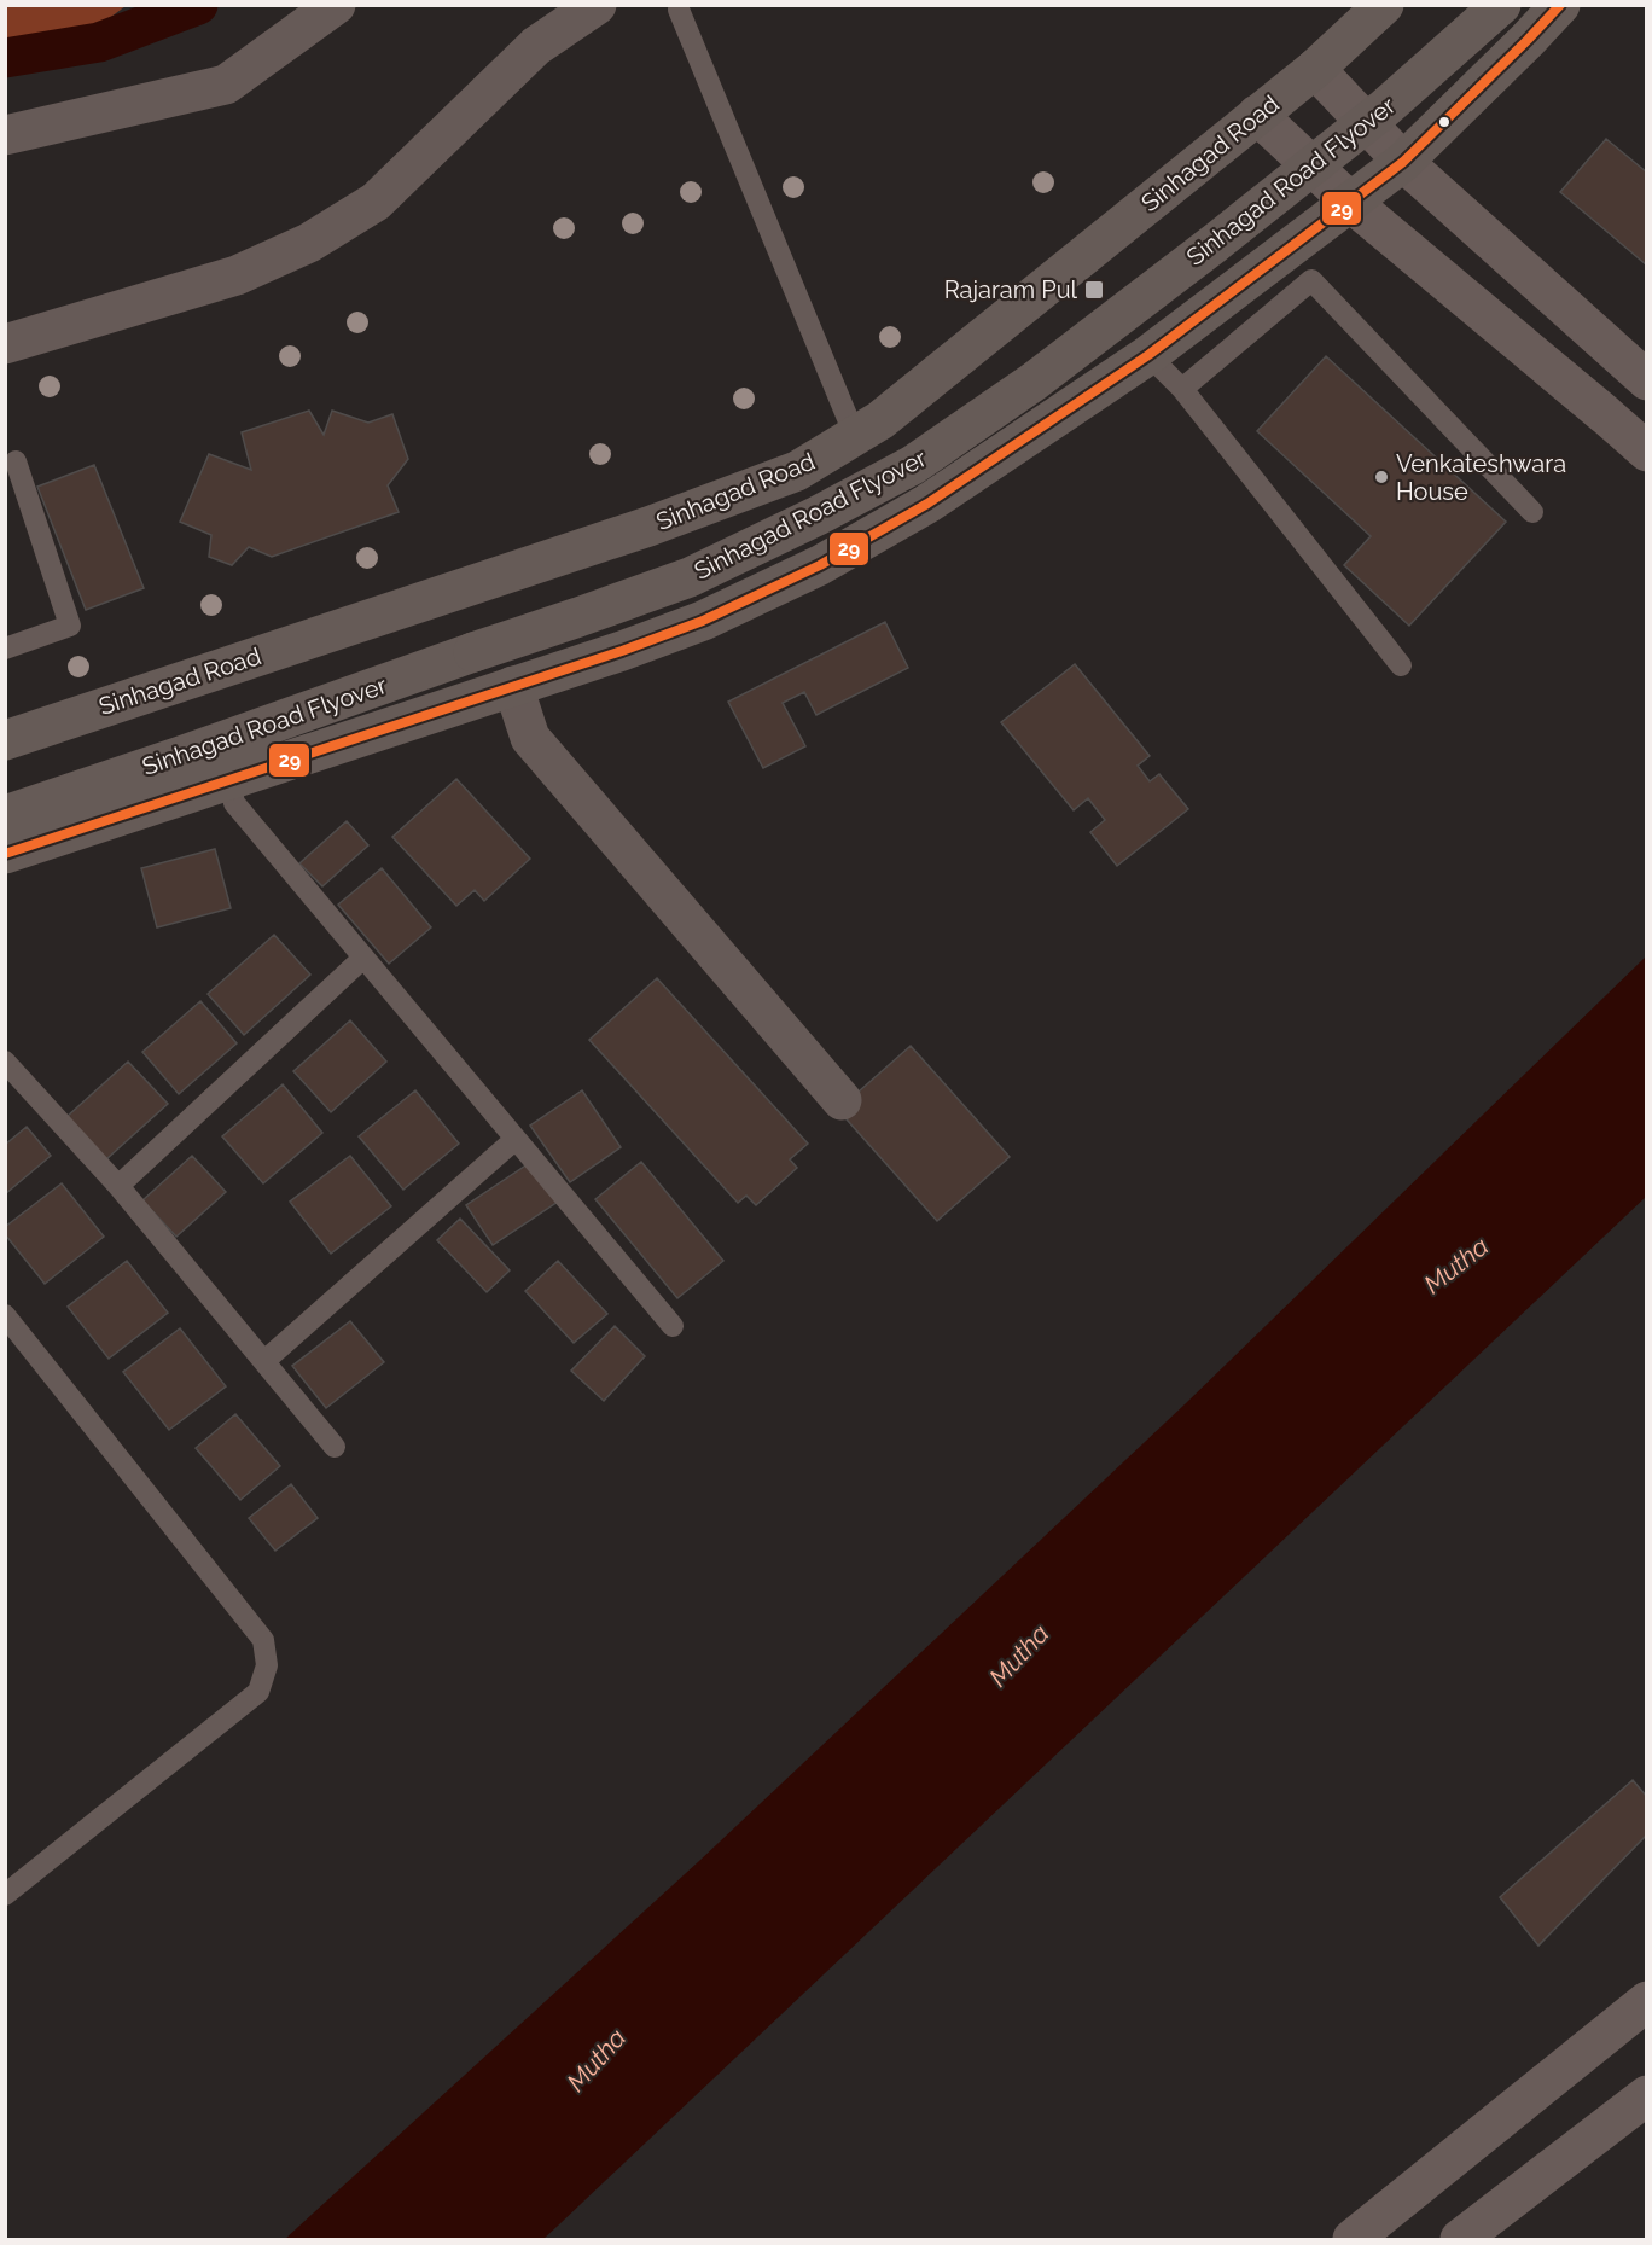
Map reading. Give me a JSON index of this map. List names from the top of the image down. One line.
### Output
{"streets":{"main road":["Sinhagad Road","Sinhagad Road Flyover"]},"water":["Mutha"],"places":{"transit":["Rajaram Pul"],"other":["Venkateshwara House"]},"lines":["transit line 29"]}
